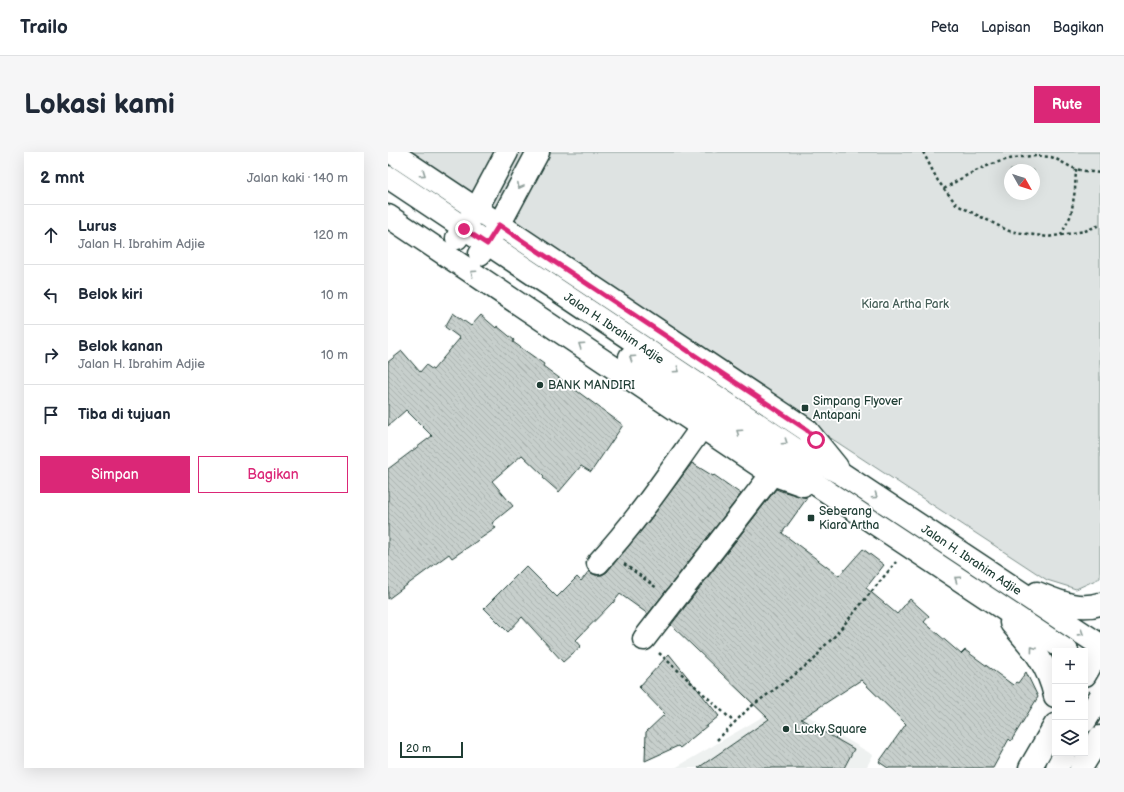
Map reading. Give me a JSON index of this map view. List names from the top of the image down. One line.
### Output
{"streets":{"main road":["Jalan H. Ibrahim Adjie"]},"parks":["Kiara Artha Park"],"places":{"other":["BANK MANDIRI","Lucky Square"],"transit":["Simpang Flyover Antapani","Seberang Kiara Artha"]},"scale_bar":"20 m","north":"bottom right","page":{"header":"Trailo","nav":["Peta","Lapisan","Bagikan"],"buttons":["Rute",["Simpan","Bagikan"]],"title":"Lokasi kami","heading":["2 mnt","Jalan kaki · 140 m"],"list":[["Lurus","Jalan H. Ibrahim Adjie","120 m"],["Belok kiri","10 m"],["Belok kanan","Jalan H. Ibrahim Adjie","10 m"],"Tiba di tujuan"],"map_buttons":["+","−"],"scale":"20 m"}}
